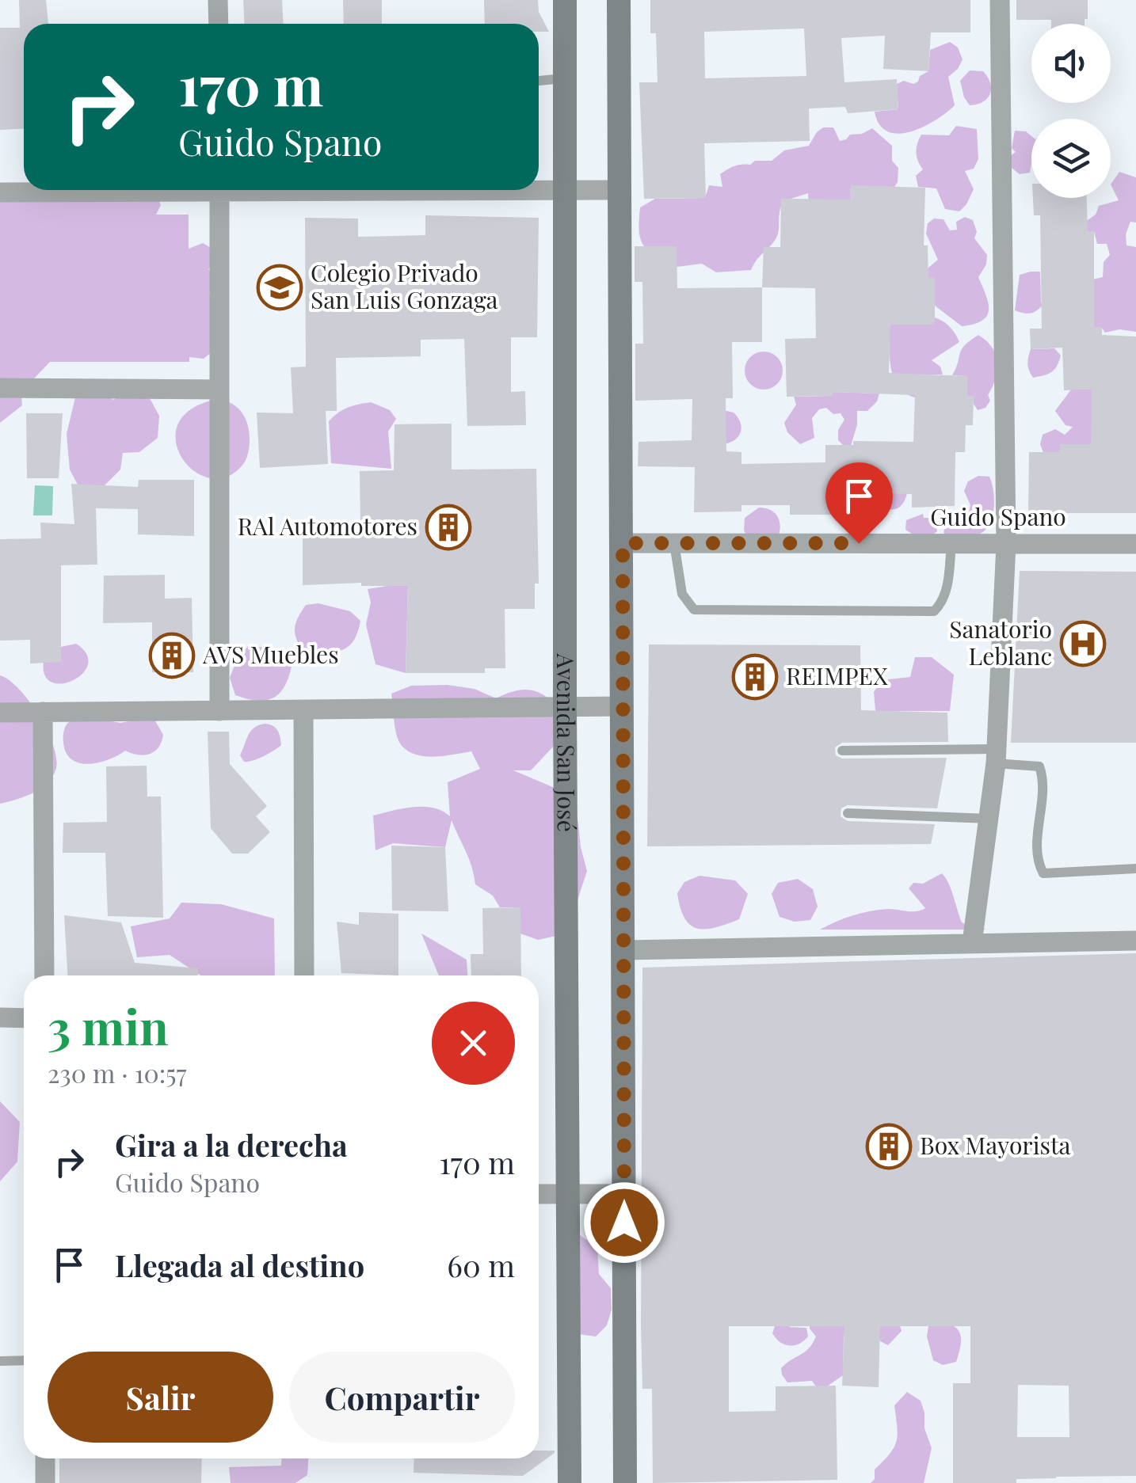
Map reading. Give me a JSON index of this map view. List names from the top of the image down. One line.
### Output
{"streets":{"street":["Guido Spano","Avenida San José"]},"places":{"school or university":["Colegio Privado San Luis Gonzaga"],"building":["RAl Automotores","AVS Muebles","REIMPEX","Box Mayorista"],"hospital":["Sanatorio Leblanc"]},"page":{"turn":["170 m","Guido Spano"],"heading":["3 min","230 m · 10:57"],"list":[{"name":"Gira a la derecha","note":"Guido Spano","value":"170 m"},{"name":"Llegada al destino","value":"60 m"}],"buttons":["Salir","Compartir"]}}
